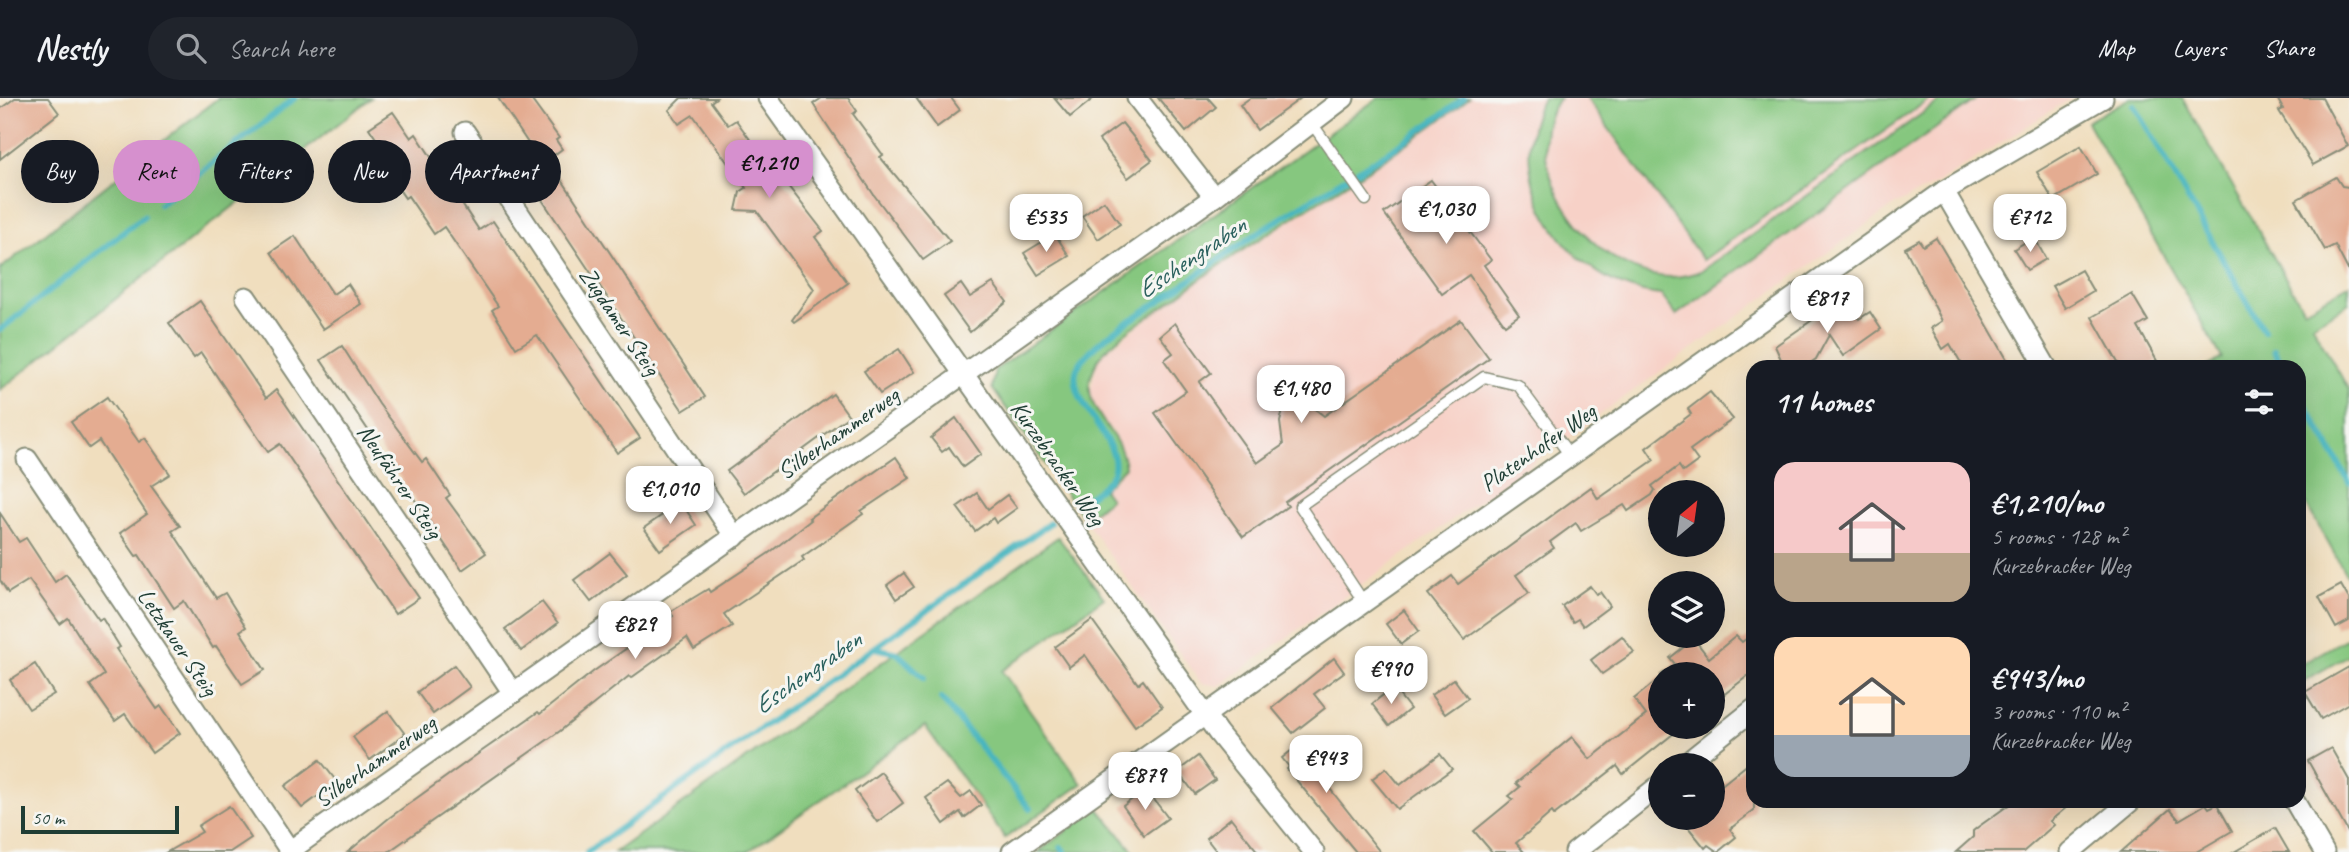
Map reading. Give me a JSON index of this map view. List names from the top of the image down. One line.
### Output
{"streets":{"street":["Zugdamer Steig","Silberhammerweg","Platenhofer Weg","Kurzebracker Weg","Neufährer Steig","Letzkauer Steig"]},"crossings":[["Zugdamer Steig","Silberhammerweg"],["Silberhammerweg","Kurzebracker Weg"],["Silberhammerweg","Neufährer Steig"],["Silberhammerweg","Letzkauer Steig"],["Platenhofer Weg","Kurzebracker Weg"]],"water":["Eschengraben"],"scale_bar":"50 m","north":"top right","page":{"header":"Nestly","search":"Search here","nav":["Map","Layers","Share"],"price":["€1,210","€1,030","€535","€712","€817","€1,480","€1,010","€829","€990","€943","€879"],"chip":["Buy","Rent","Filters","New","Apartment"],"heading":"11 homes","list":[{"name":"€1,210/mo","note":"5 rooms · 128 m² · Kurzebracker Weg"},{"name":"€943/mo","note":"3 rooms · 110 m² · Kurzebracker Weg"}],"map_buttons":["+","−"],"scale":"50 m"}}
